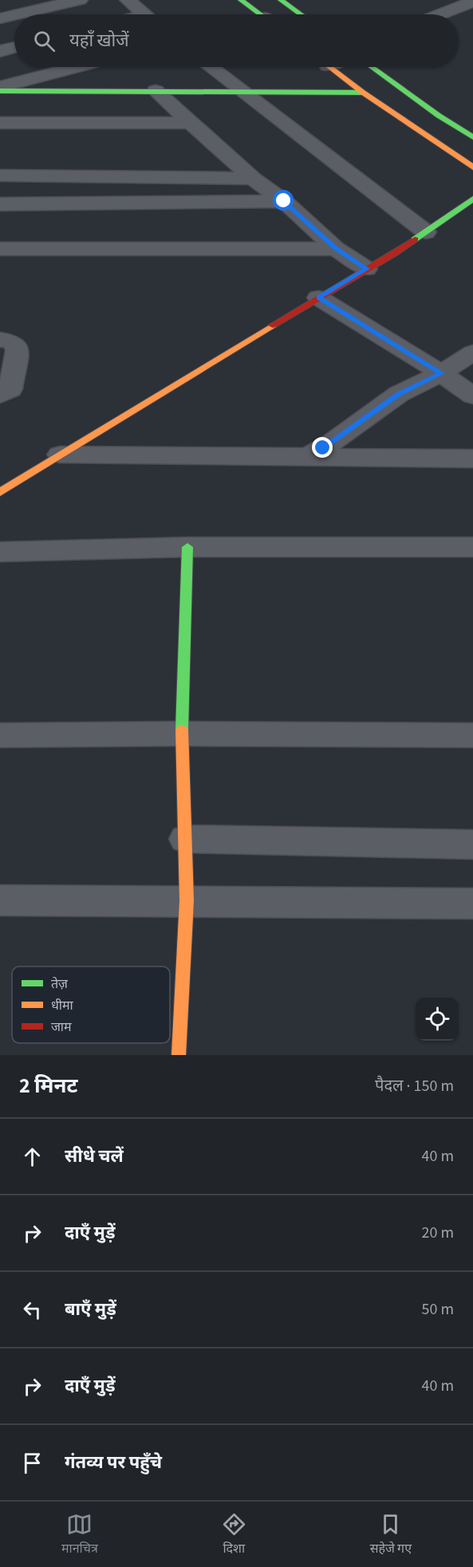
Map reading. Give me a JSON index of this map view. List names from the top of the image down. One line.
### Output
{"legend":["तेज़","धीमा","जाम"],"page":{"search":"यहाँ खोजें","heading":["2 मिनट","पैदल · 150 m"],"list":[["सीधे चलें","40 m"],["दाएँ मुड़ें","20 m"],["बाएँ मुड़ें","50 m"],["दाएँ मुड़ें","40 m"],"गंतव्य पर पहुँचे"],"nav":["मानचित्र","दिशा","सहेजे गए"]}}
